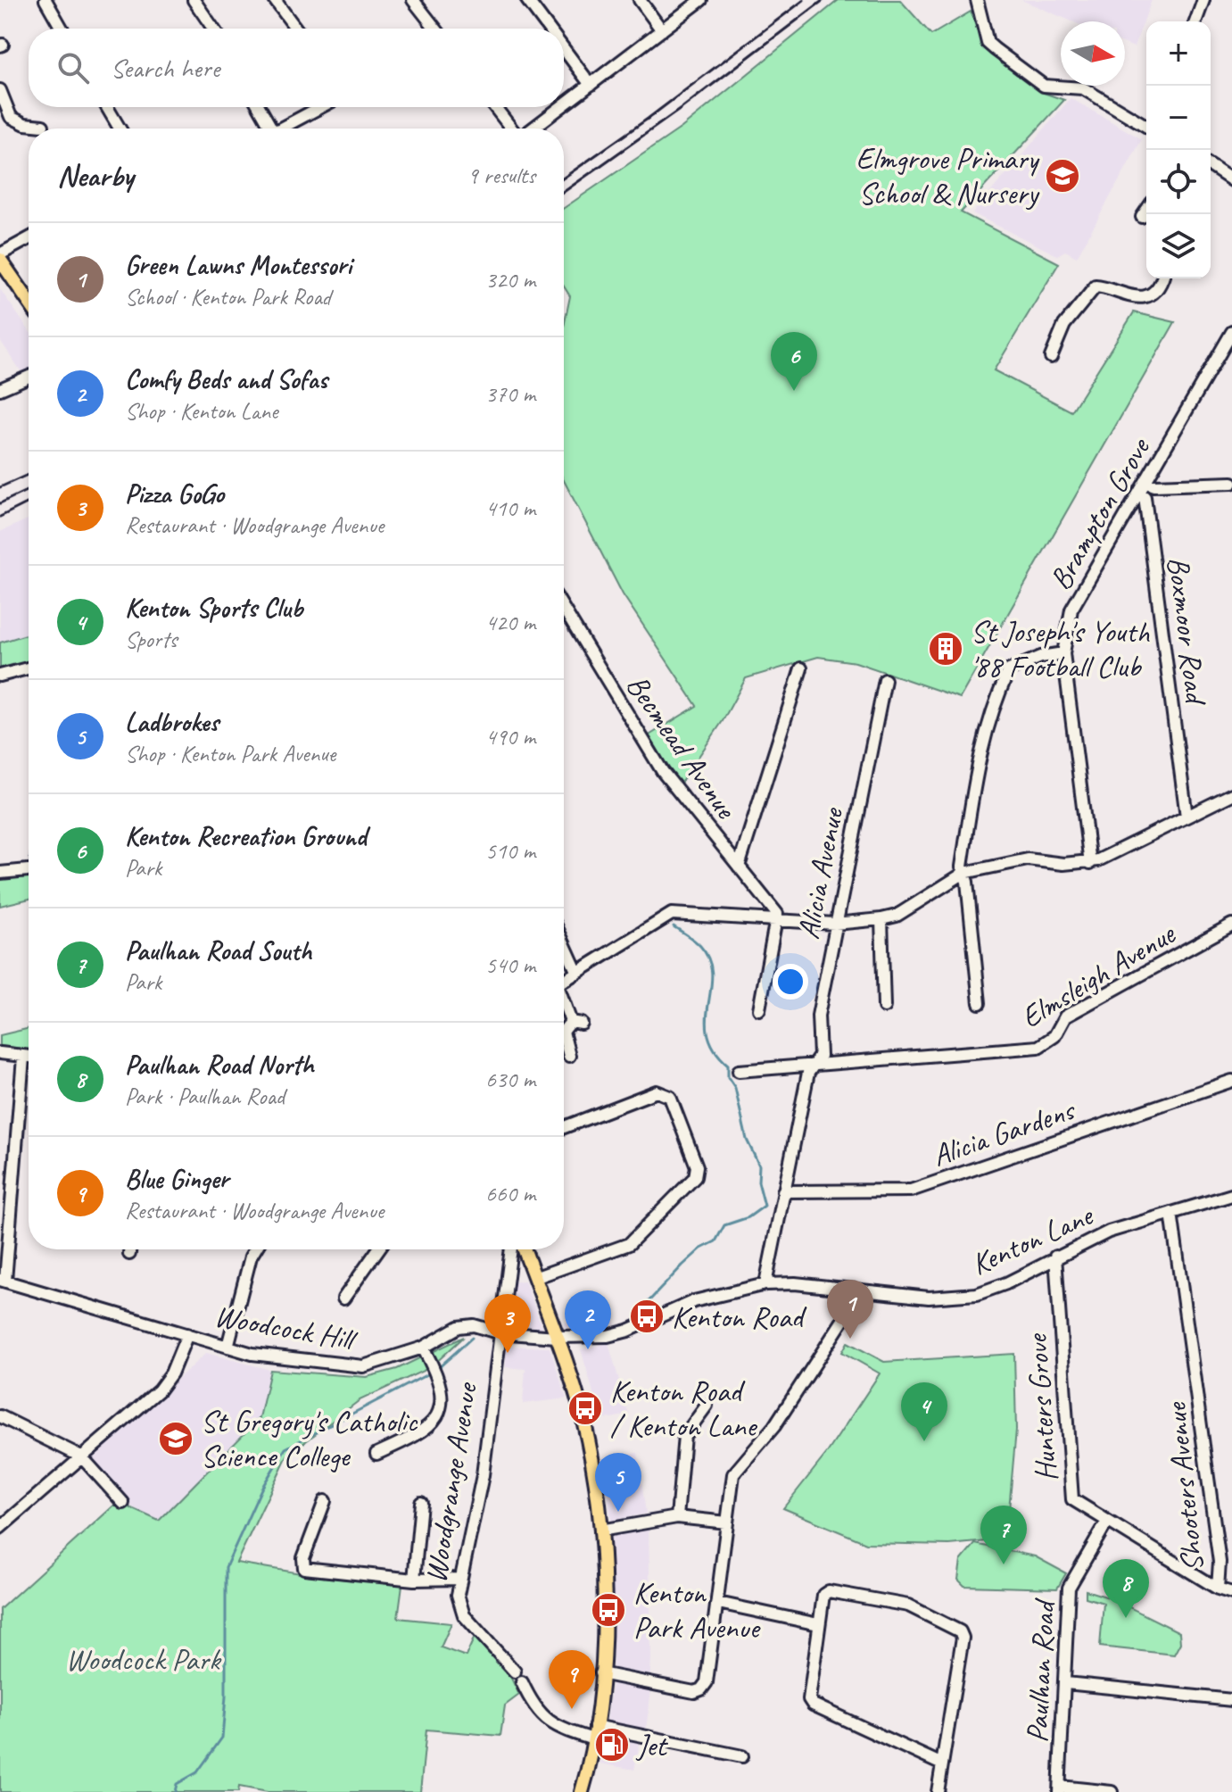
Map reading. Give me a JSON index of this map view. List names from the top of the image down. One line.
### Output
{"streets":{"street":["Brampton Grove","Boxmoor Road","Becmead Avenue","Alicia Avenue","Elmsleigh Avenue","Alicia Gardens","Kenton Lane","Woodcock Hill","Hunters Grove","Woodgrange Avenue","Shooters Avenue","Paulhan Road"]},"crossings":[["Brampton Grove","Boxmoor Road"],["Alicia Avenue","Elmsleigh Avenue"],["Alicia Avenue","Alicia Gardens"],["Alicia Avenue","Kenton Lane"],["Kenton Lane","Woodcock Hill"],["Kenton Lane","Hunters Grove"],["Kenton Lane","Shooters Avenue"],["Woodcock Hill","Woodgrange Avenue"],["Hunters Grove","Shooters Avenue"],["Hunters Grove","Paulhan Road"]],"parks":["Woodcock Park"],"places":{"school or university":["Elmgrove Primary School & Nursery","St Gregory's Catholic Science College"],"building":["St Joseph's Youth '88 Football Club"],"bus stop":["Kenton Road","Kenton Road / Kenton Lane","Kenton Park Avenue"],"fuel station":["Jet"]},"north":"right","page":{"map_buttons":["+","−"],"search":"Search here","heading":["Nearby","9 results"],"list":[{"mark":"1","name":"Green Lawns Montessori","note":"School · Kenton Park Road","value":"320 m"},{"mark":"2","name":"Comfy Beds and Sofas","note":"Shop · Kenton Lane","value":"370 m"},{"mark":"3","name":"Pizza GoGo","note":"Restaurant · Woodgrange Avenue","value":"410 m"},{"mark":"4","name":"Kenton Sports Club","note":"Sports","value":"420 m"},{"mark":"5","name":"Ladbrokes","note":"Shop · Kenton Park Avenue","value":"490 m"},{"mark":"6","name":"Kenton Recreation Ground","note":"Park","value":"510 m"},{"mark":"7","name":"Paulhan Road South","note":"Park","value":"540 m"},{"mark":"8","name":"Paulhan Road North","note":"Park · Paulhan Road","value":"630 m"},{"mark":"9","name":"Blue Ginger","note":"Restaurant · Woodgrange Avenue","value":"660 m"}],"pins":["6","1","2","3","4","5","7","8","9"]}}
